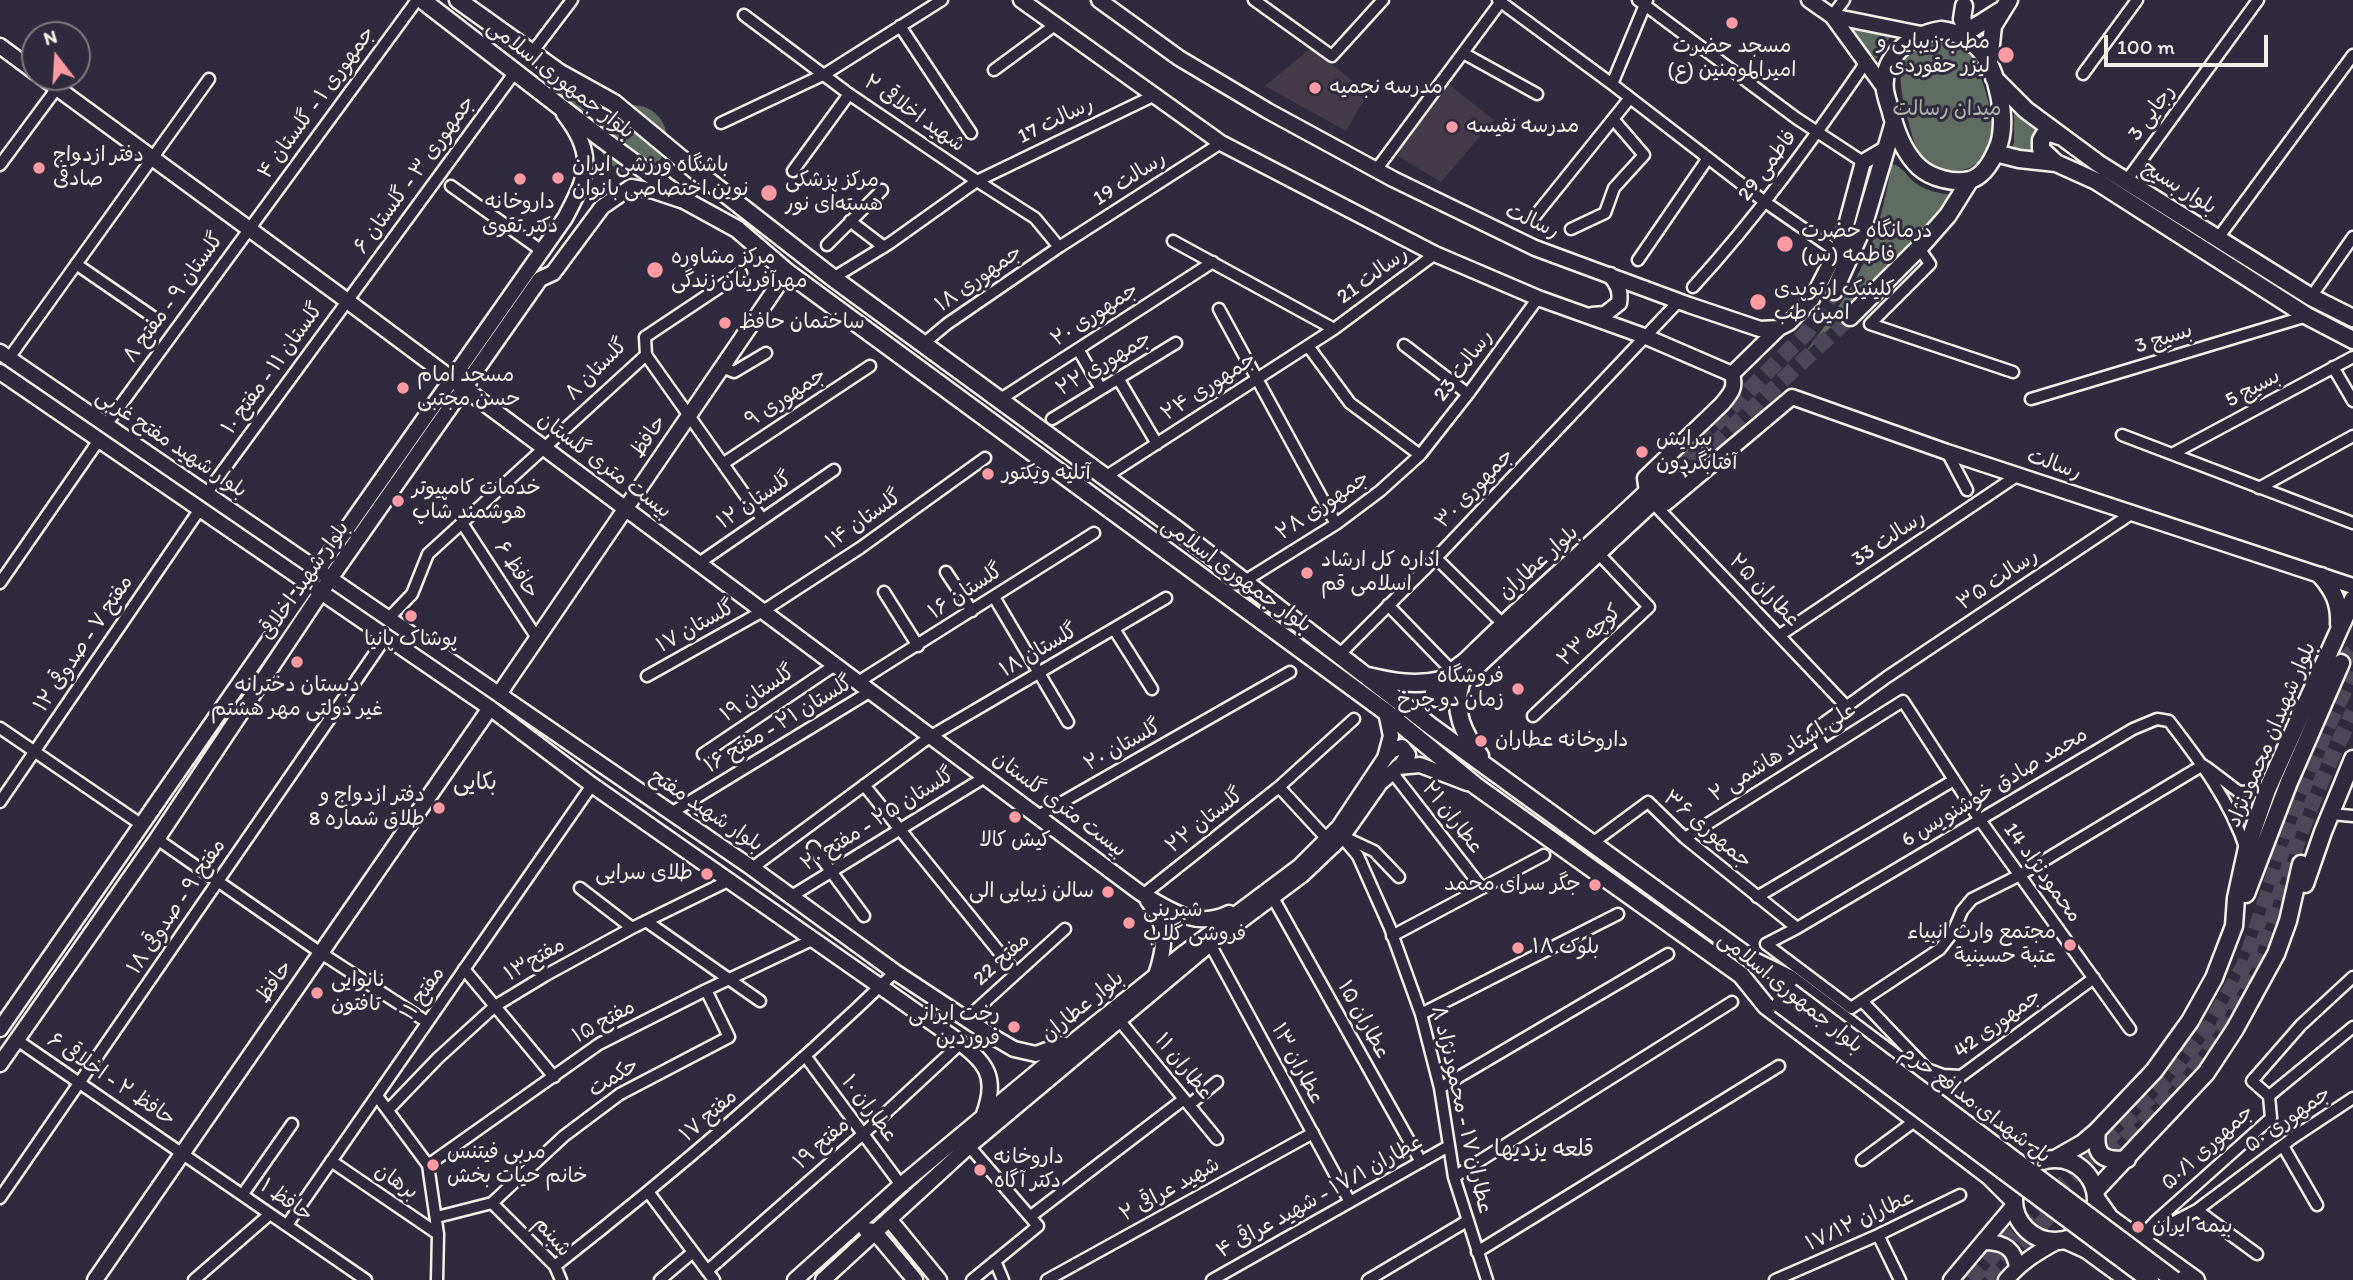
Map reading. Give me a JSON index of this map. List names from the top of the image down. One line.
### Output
{"streets":{"main road":["بلوار جمهوری اسلامی","بلوار بسیج","رسالت","حافظ","بلوار شهید مفتح غربی","بیست متری گلستان","بلوار عطاران","بلوار شهید اخلاقی","بلوار شهیدان محمودنژاد","بلوار شهید مفتح","پل شهدای مدافع حرم"],"street":["جمهوری ۱ - گلستان ۴","رجایی 3","شهید اخلاقی ۲","رسالت 17","فاطمی 29","جمهوری ۳ - گلستان ۶","رسالت 19","رسالت 21","جمهوری ۱۸","گلستان ۹ - مفتح ۸","جمهوری ۲۰","بسیج 3","جمهوری ۲۲","رسالت 23","گلستان ۱۱ - مفتح ۱۰","گلستان ۸","جمهوری ۲۴","بسیج 5","جمهوری ۹","جمهوری ۳۰","گلستان ۱۲","جمهوری ۲۸","گلستان ۱۴","رسالت 33","حافظ ۶","رسالت ۳۵","عطاران ۲۵","گلستان ۱۶","گلستان ۱۷","کوچه ۲۳","مفتح ۷ - صدوقی ۱۲","گلستان ۱۸","گلستان ۱۹","گلستان ۲۱ - مفتح ۱۶","گلستان ۲۰","علی استاد هاشمی ۲","محمد صادق خوشنویس 6","عطاران ۲۱","گلستان ۲۵ - مفتح ۲۰","گلستان ۲۲","جمهوری ۳۶","محمودنژاد 14","مفتح ۹ - صدوقی ۱۸","مفتح۱۳","مفتح 22","مفتح ۱۱","عطاران ۱۵","مفتح ۱۵","جمهوری 42","عطاران ۱۳","عطاران ۱۱","حکمت","حافظ ۲ - اخلاقی ۶","عطاران ۱۰","عطاران ۱۷ - محمودنژاد ۸","مفتح ۱۷","جمهوری ۵۰","مفتح ۱۹","جمهوری ۵۰/۱","برهان","شهید عراقی ۲","عطاران ۱۷/۱ - شهید عراقی ۴","حافظ ۱","عطاران ۱۷/۱۲","شبنم"]},"crossings":[["بلوار جمهوری اسلامی","رسالت 17"],["بلوار جمهوری اسلامی","جمهوری ۳ - گلستان ۶"],["بلوار جمهوری اسلامی","جمهوری ۱۸"],["بلوار جمهوری اسلامی","جمهوری ۲۰"],["بلوار جمهوری اسلامی","جمهوری ۲۴"],["بلوار جمهوری اسلامی","حافظ"],["بلوار جمهوری اسلامی","جمهوری ۳۰"],["بلوار جمهوری اسلامی","جمهوری ۲۸"],["بلوار جمهوری اسلامی","بلوار شهید اخلاقی"],["بلوار جمهوری اسلامی","بلوار شهیدان محمودنژاد"],["بلوار جمهوری اسلامی","جمهوری ۳۶"],["بلوار جمهوری اسلامی","پل شهدای مدافع حرم"],["جمهوری ۱ - گلستان ۴","گلستان ۹ - مفتح ۸"],["جمهوری ۱ - گلستان ۴","بیست متری گلستان"],["رجایی 3","بلوار بسیج"],["شهید اخلاقی ۲","رسالت 17"],["شهید اخلاقی ۲","رسالت 19"],["شهید اخلاقی ۲","جمهوری ۱۸"],["جمهوری ۳ - گلستان ۶","گلستان ۱۱ - مفتح ۱۰"],["جمهوری ۳ - گلستان ۶","بیست متری گلستان"],["رسالت 19","جمهوری ۱۸"],["بلوار بسیج","بسیج 3"],["رسالت","جمهوری ۳۰"],["رسالت","رسالت 33"],["رسالت","بلوار عطاران"],["رسالت","رسالت ۳۵"],["رسالت","عطاران ۲۵"],["رسالت 21","جمهوری ۲۴"],["گلستان ۹ - مفتح ۸","بلوار شهید مفتح غربی"],["گلستان ۹ - مفتح ۸","بیست متری گلستان"],["رسالت 23","جمهوری ۲۸"],["گلستان ۱۱ - مفتح ۱۰","بلوار شهید مفتح غربی"],["گلستان ۱۱ - مفتح ۱۰","بیست متری گلستان"],["گلستان ۸","بیست متری گلستان"],["گلستان ۸","حافظ ۶"],["گلستان ۸","بلوار شهید مفتح"],["حافظ","بیست متری گلستان"],["حافظ","حافظ ۶"],["حافظ","بلوار شهید مفتح"],["حافظ","حافظ ۲ - اخلاقی ۶"],["حافظ","حافظ ۱"],["بلوار شهید مفتح غربی","بلوار شهید اخلاقی"],["بلوار شهید مفتح غربی","مفتح ۷ - صدوقی ۱۲"],["بلوار شهید مفتح غربی","بلوار شهید مفتح"],["بیست متری گلستان","گلستان ۱۲"],["بیست متری گلستان","گلستان ۱۴"],["بیست متری گلستان","بلوار شهید اخلاقی"],["بیست متری گلستان","گلستان ۱۶"],["بیست متری گلستان","گلستان ۱۷"],["بیست متری گلستان","گلستان ۱۸"],["بیست متری گلستان","گلستان ۱۹"],["بیست متری گلستان","گلستان ۲۱ - مفتح ۱۶"],["بیست متری گلستان","گلستان ۲۰"],["بیست متری گلستان","گلستان ۲۵ - مفتح ۲۰"],["بیست متری گلستان","گلستان ۲۲"],["گلستان ۱۴","گلستان ۱۷"],["رسالت 33","عطاران ۲۵"],["بلوار عطاران","عطاران ۲۵"],["بلوار عطاران","کوچه ۲۳"],["بلوار عطاران","بلوار شهید مفتح"],["بلوار عطاران","عطاران ۲۱"],["بلوار عطاران","عطاران ۱۵"],["بلوار عطاران","عطاران ۱۳"],["بلوار عطاران","عطاران ۱۱"],["بلوار عطاران","عطاران ۱۰"],["بلوار عطاران","عطاران ۱۷ - محمودنژاد ۸"],["رسالت ۳۵","عطاران ۲۵"],["رسالت ۳۵","علی استاد هاشمی ۲"],["بلوار شهید اخلاقی","بلوار شهید مفتح"],["بلوار شهید اخلاقی","حافظ ۲ - اخلاقی ۶"],["گلستان ۱۸","بلوار شهید مفتح"],["گلستان ۲۱ - مفتح ۱۶","بلوار شهید مفتح"],["علی استاد هاشمی ۲","جمهوری ۳۶"],["علی استاد هاشمی ۲","محمودنژاد 14"],["محمد صادق خوشنویس 6","جمهوری ۳۶"],["محمد صادق خوشنویس 6","محمودنژاد 14"],["محمد صادق خوشنویس 6","جمهوری 42"],["بلوار شهید مفتح","گلستان ۲۵ - مفتح ۲۰"],["بلوار شهید مفتح","مفتح ۹ - صدوقی ۱۸"],["بلوار شهید مفتح","مفتح۱۳"],["بلوار شهید مفتح","مفتح 22"],["بلوار شهید مفتح","مفتح ۱۱"],["بلوار شهید مفتح","مفتح ۱۵"],["بلوار شهید مفتح","مفتح ۱۷"],["بلوار شهید مفتح","مفتح ۱۹"],["محمودنژاد 14","جمهوری 42"],["مفتح ۹ - صدوقی ۱۸","حافظ ۲ - اخلاقی ۶"],["مفتح ۱۱","برهان"],["مفتح ۱۱","حافظ ۱"],["عطاران ۱۵","عطاران ۱۷/۱ - شهید عراقی ۴"],["مفتح ۱۵","حکمت"],["عطاران ۱۳","شهید عراقی ۲"],["عطاران ۱۳","عطاران ۱۷/۱ - شهید عراقی ۴"],["حکمت","شبنم"],["حافظ ۲ - اخلاقی ۶","حافظ ۱"],["عطاران ۱۰","مفتح ۱۷"],["عطاران ۱۰","مفتح ۱۹"],["عطاران ۱۷ - محمودنژاد ۸","عطاران ۱۷/۱ - شهید عراقی ۴"],["مفتح ۱۷","شبنم"],["جمهوری ۵۰","جمهوری ۵۰/۱"]],"districts":["بکایی","قلعه یزدیها"],"parks":["میدان رسالت"],"places":["مسجد حضرت امیرالمومنین (ع)","مطب زیبایی و لیزر حقوردی","مدرسه نجمیه","مدرسه نفیسه","دفتر ازدواج صادقی","باشگاه ورزشی ایران نوین اختصاصی بانوان","داروخانه دکتر تقوی","مرکز پزشکی هسته‌ای نور","درمانگاه حضرت فاطمه (س)","مرکز مشاوره مهرآفرینان زندگی","کلینیک ارتوپدی امین طب","ساختمان حافظ","مسجد امام حسن مجتبی","پیرایش آفتابگردون","آتلیه ویکتور","خدمات کامپیوتر هوشمند شاپ","اداره کل ارشاد اسلامی قم","پوشاک پانیا","دبستان دخترانه غیر دولتی مهر هشتم","فروشگاه زمان دو چرخ","داروخانه عطاران","دفتر ازدواج و طلاق شماره 8","کیش کالا","طلای سرایی","جگر سرای محمد","سالن زیبایی الی","شیرینی فروشی گلاب","مجتمع وارث انبياء عتبة حسينية","بلوک ۱۸","نانوایی تافتون","رخت ایرانی فروردین","مربی فیتنس خانم حیات بخش","داروخانه دکتر آگاه","بیمه ایران"],"scale_bar":"100 m","north":"top"}
